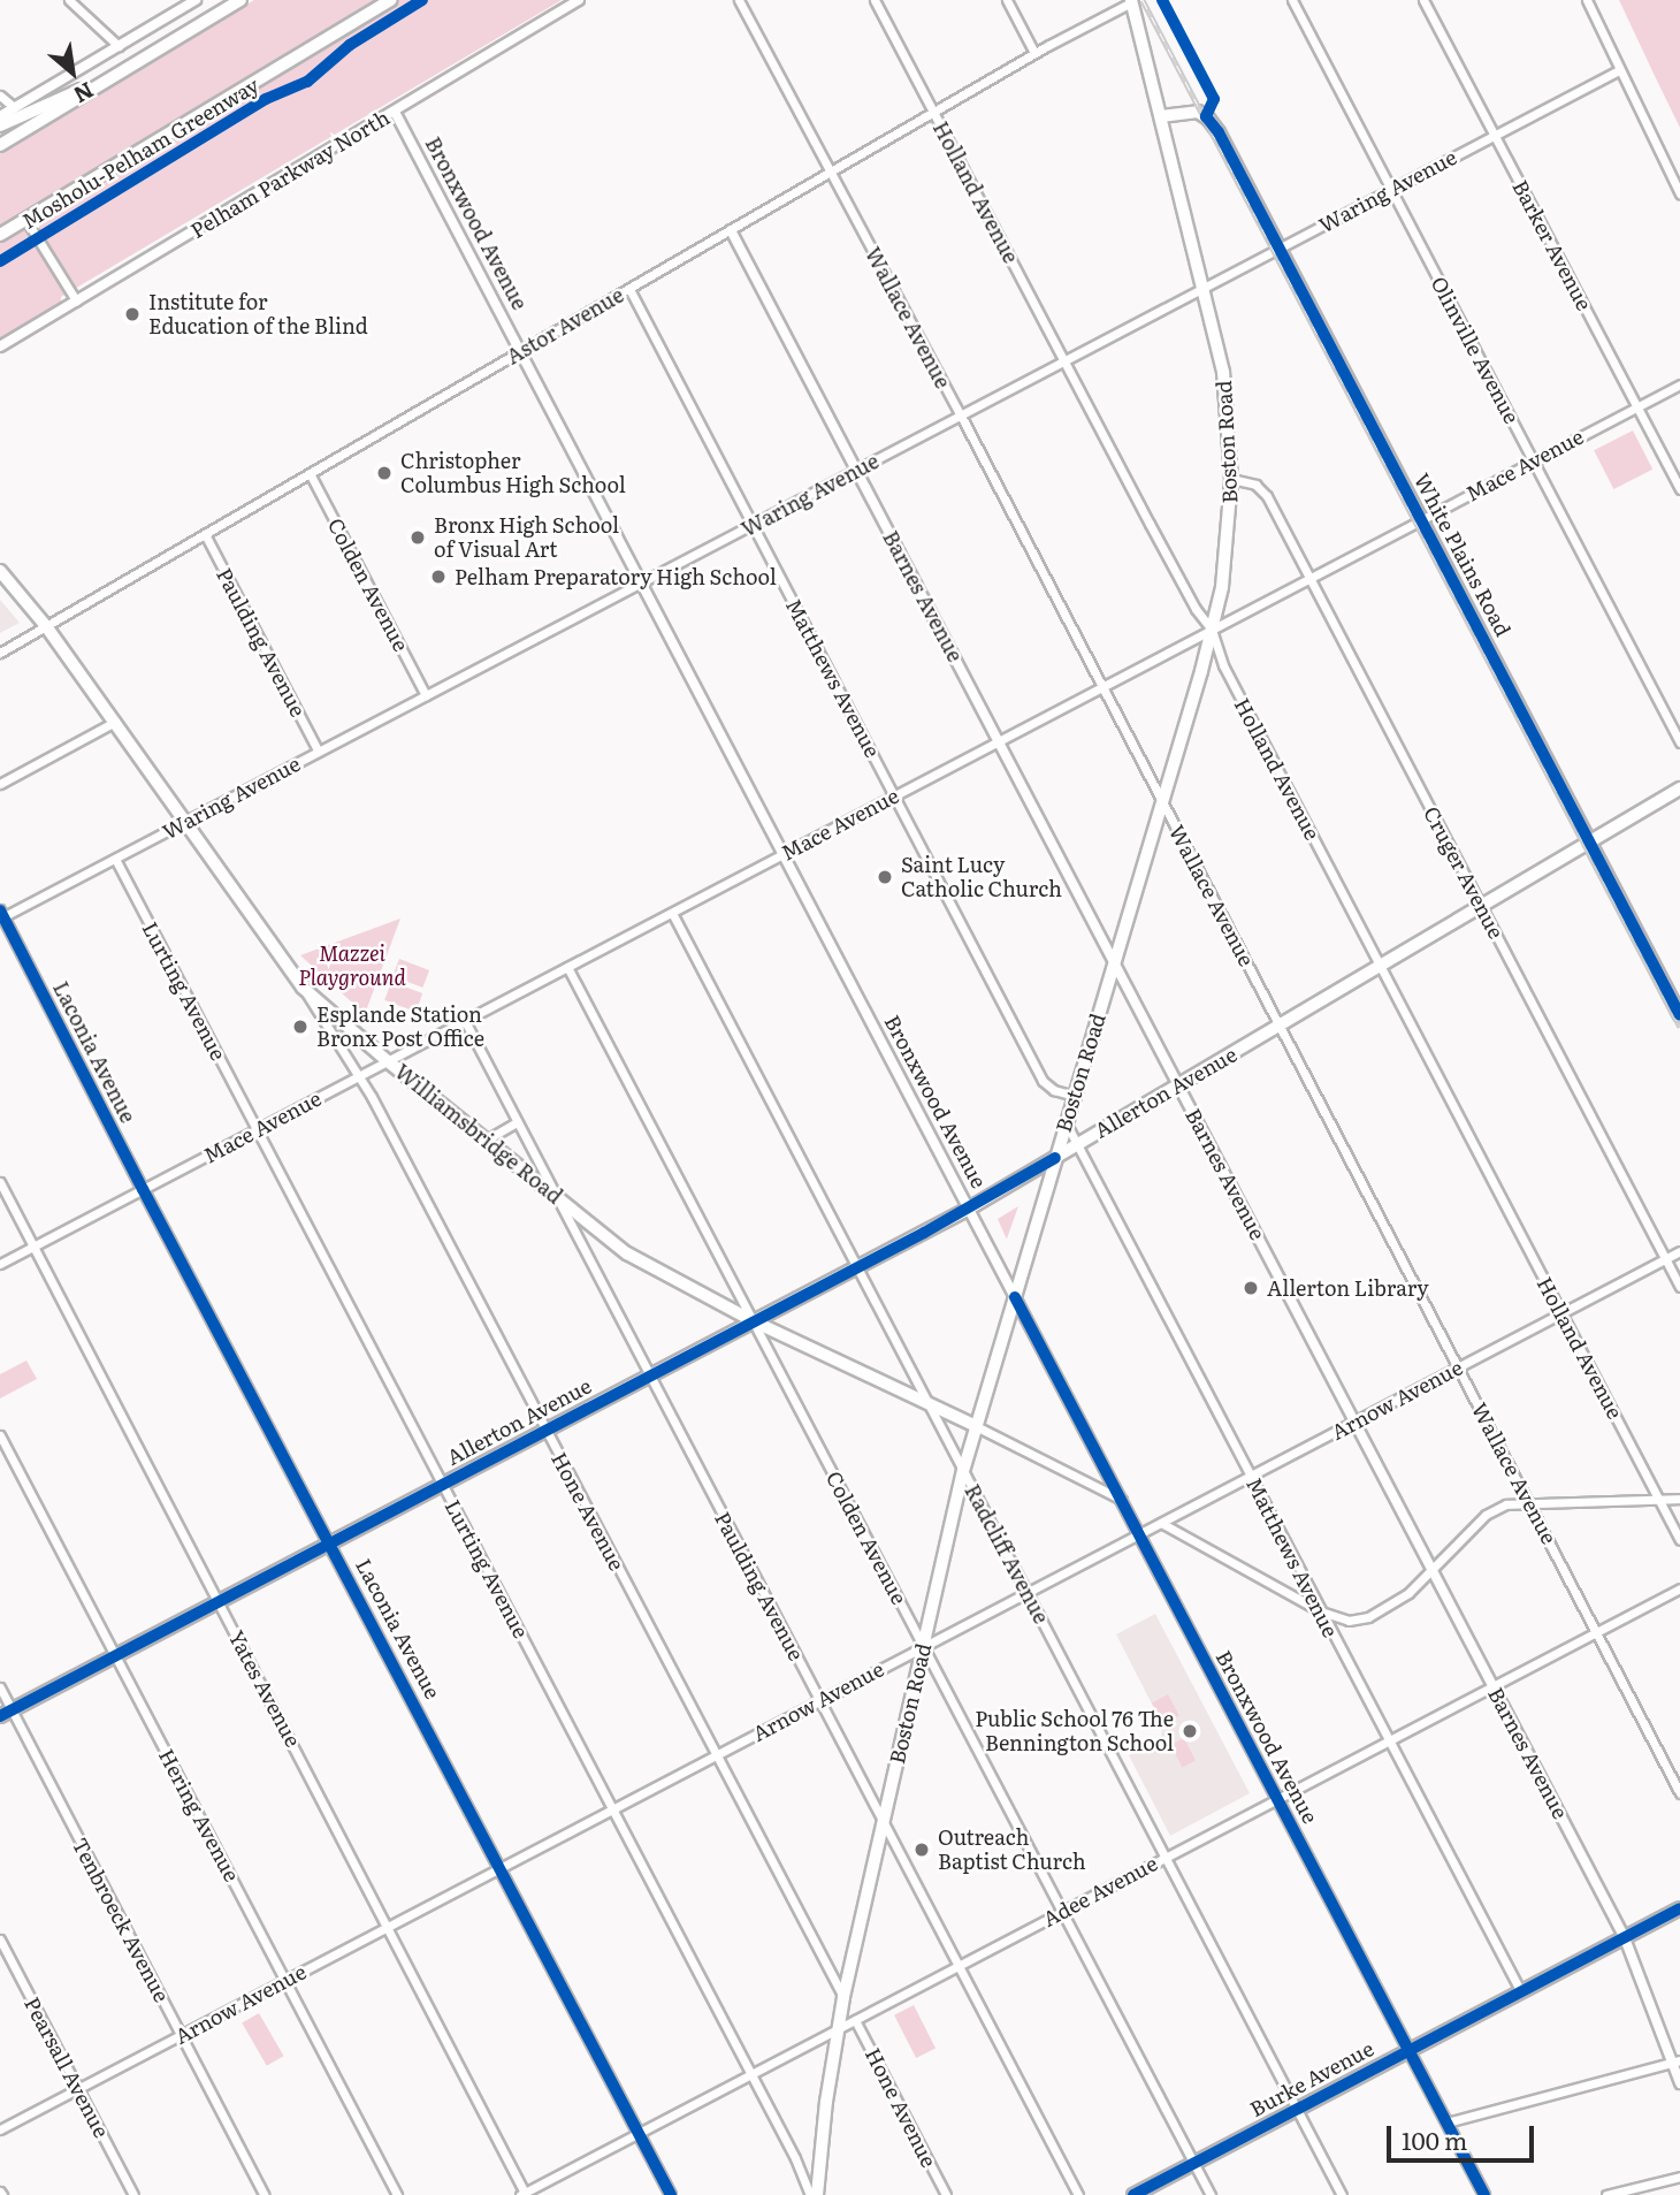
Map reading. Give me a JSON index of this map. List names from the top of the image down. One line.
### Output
{"streets":{"main road":["Boston Road","White Plains Road","Allerton Avenue","Williamsbridge Road","Burke Avenue"],"street":["Pelham Parkway North","Waring Avenue","Holland Avenue","Bronxwood Avenue","Barker Avenue","Wallace Avenue","Astor Avenue","Olinville Avenue","Mace Avenue","Colden Avenue","Barnes Avenue","Paulding Avenue","Matthews Avenue","Cruger Avenue","Lurting Avenue","Laconia Avenue","Arnow Avenue","Hone Avenue","Radcliff Avenue","Yates Avenue","Hering Avenue","Adee Avenue","Tenbroeck Avenue","Pearsall Avenue"],"cycle path":["Mosholu-Pelham Greenway"]},"crossings":[["Pelham Parkway North","Bronxwood Avenue"],["Waring Avenue","Holland Avenue"],["Waring Avenue","Bronxwood Avenue"],["Waring Avenue","Barker Avenue"],["Waring Avenue","Wallace Avenue"],["Waring Avenue","Olinville Avenue"],["Waring Avenue","Boston Road"],["Waring Avenue","White Plains Road"],["Waring Avenue","Colden Avenue"],["Waring Avenue","Barnes Avenue"],["Waring Avenue","Paulding Avenue"],["Waring Avenue","Matthews Avenue"],["Waring Avenue","Lurting Avenue"],["Waring Avenue","Laconia Avenue"],["Waring Avenue","Williamsbridge Road"],["Holland Avenue","Astor Avenue"],["Holland Avenue","Boston Road"],["Holland Avenue","Mace Avenue"],["Holland Avenue","Allerton Avenue"],["Holland Avenue","Arnow Avenue"],["Bronxwood Avenue","Astor Avenue"],["Bronxwood Avenue","Boston Road"],["Bronxwood Avenue","Mace Avenue"],["Bronxwood Avenue","Allerton Avenue"],["Bronxwood Avenue","Williamsbridge Road"],["Bronxwood Avenue","Arnow Avenue"],["Bronxwood Avenue","Adee Avenue"],["Bronxwood Avenue","Burke Avenue"],["Barker Avenue","Mace Avenue"],["Wallace Avenue","Astor Avenue"],["Wallace Avenue","Boston Road"],["Wallace Avenue","Mace Avenue"],["Wallace Avenue","Allerton Avenue"],["Wallace Avenue","Arnow Avenue"],["Wallace Avenue","Adee Avenue"],["Astor Avenue","Boston Road"],["Astor Avenue","Colden Avenue"],["Astor Avenue","Barnes Avenue"],["Astor Avenue","Paulding Avenue"],["Astor Avenue","Matthews Avenue"],["Astor Avenue","Williamsbridge Road"],["Olinville Avenue","Mace Avenue"],["Boston Road","Mace Avenue"],["Boston Road","White Plains Road"],["Boston Road","Colden Avenue"],["Boston Road","Barnes Avenue"],["Boston Road","Paulding Avenue"],["Boston Road","Matthews Avenue"],["Boston Road","Cruger Avenue"],["Boston Road","Allerton Avenue"],["Boston Road","Williamsbridge Road"],["Boston Road","Arnow Avenue"],["Boston Road","Hone Avenue"],["Boston Road","Radcliff Avenue"],["Boston Road","Adee Avenue"],["Mace Avenue","White Plains Road"],["Mace Avenue","Colden Avenue"],["Mace Avenue","Barnes Avenue"],["Mace Avenue","Paulding Avenue"],["Mace Avenue","Matthews Avenue"],["Mace Avenue","Cruger Avenue"],["Mace Avenue","Lurting Avenue"],["Mace Avenue","Laconia Avenue"],["Mace Avenue","Williamsbridge Road"],["Mace Avenue","Hone Avenue"],["Mace Avenue","Radcliff Avenue"],["Mace Avenue","Yates Avenue"],["White Plains Road","Allerton Avenue"],["Colden Avenue","Allerton Avenue"],["Colden Avenue","Williamsbridge Road"],["Colden Avenue","Arnow Avenue"],["Colden Avenue","Adee Avenue"],["Colden Avenue","Burke Avenue"],["Barnes Avenue","Allerton Avenue"],["Barnes Avenue","Arnow Avenue"],["Barnes Avenue","Adee Avenue"],["Barnes Avenue","Burke Avenue"],["Paulding Avenue","Allerton Avenue"],["Paulding Avenue","Williamsbridge Road"],["Paulding Avenue","Arnow Avenue"],["Paulding Avenue","Adee Avenue"],["Matthews Avenue","Allerton Avenue"],["Matthews Avenue","Arnow Avenue"],["Matthews Avenue","Adee Avenue"],["Matthews Avenue","Burke Avenue"],["Cruger Avenue","Allerton Avenue"],["Cruger Avenue","Arnow Avenue"],["Lurting Avenue","Allerton Avenue"],["Lurting Avenue","Arnow Avenue"],["Lurting Avenue","Adee Avenue"],["Laconia Avenue","Allerton Avenue"],["Laconia Avenue","Arnow Avenue"],["Laconia Avenue","Adee Avenue"],["Allerton Avenue","Williamsbridge Road"],["Allerton Avenue","Hone Avenue"],["Allerton Avenue","Radcliff Avenue"],["Allerton Avenue","Yates Avenue"],["Allerton Avenue","Hering Avenue"],["Allerton Avenue","Tenbroeck Avenue"],["Williamsbridge Road","Hone Avenue"],["Williamsbridge Road","Radcliff Avenue"],["Arnow Avenue","Hone Avenue"],["Arnow Avenue","Radcliff Avenue"],["Arnow Avenue","Yates Avenue"],["Arnow Avenue","Hering Avenue"],["Arnow Avenue","Tenbroeck Avenue"],["Arnow Avenue","Pearsall Avenue"],["Hone Avenue","Adee Avenue"],["Radcliff Avenue","Adee Avenue"],["Radcliff Avenue","Burke Avenue"],["Yates Avenue","Adee Avenue"]],"parks":["Mazzei Playground"],"places":["Institute for Education of the Blind","Christopher Columbus High School","Bronx High School of Visual Art","Pelham Preparatory High School","Saint Lucy Catholic Church","Esplande Station Bronx Post Office","Allerton Library","Public School 76 The Bennington School","Outreach Baptist Church"],"scale_bar":"100 m","north":"bottom right"}
